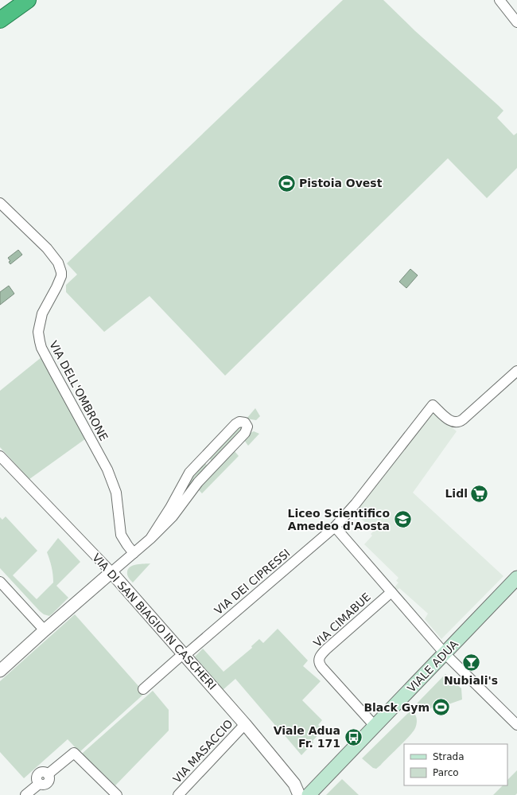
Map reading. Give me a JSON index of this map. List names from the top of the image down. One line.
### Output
{"streets":{"main road":["VIALE ADUA"],"street":["VIA DELL'OMBRONE","VIA DEI CIPRESSI","VIA CIMABUE","VIA DI SAN BIAGIO IN CASCHERI","VIA MASACCIO"]},"crossings":[["VIA DEI CIPRESSI","VIA DI SAN BIAGIO IN CASCHERI"],["VIA CIMABUE","VIALE ADUA"],["VIA DI SAN BIAGIO IN CASCHERI","VIA MASACCIO"]],"places":{"sports":["Pistoia Ovest","Black Gym"],"supermarket":["Lidl"],"school or university":["Liceo Scientifico Amedeo d'Aosta"],"bar":["Nubiali's"],"bus stop":["Viale Adua Fr. 171"]},"legend":["Strada","Parco"]}
